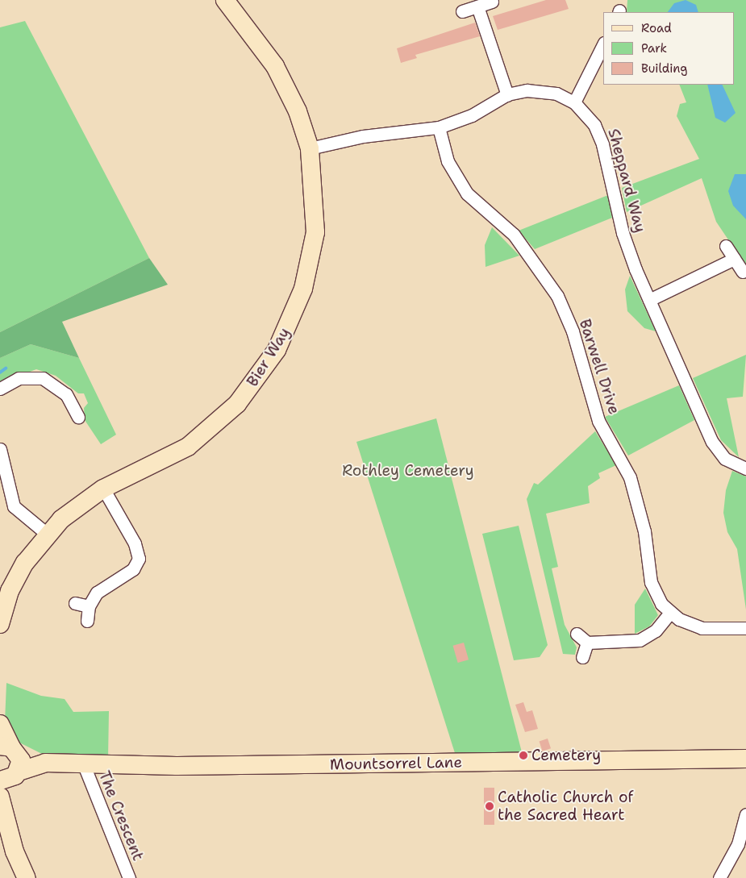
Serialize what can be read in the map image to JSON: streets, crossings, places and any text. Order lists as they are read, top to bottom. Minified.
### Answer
{"streets":{"street":["Sheppard Way","Bier Way","Barwell Drive","Mountsorrel Lane","The Crescent"]},"crossings":[["Sheppard Way","Bier Way"],["Sheppard Way","Barwell Drive"],["Mountsorrel Lane","The Crescent"]],"parks":["Rothley Cemetery"],"places":["Cemetery","Catholic Church of the Sacred Heart"],"legend":["Road","Park","Building"]}
